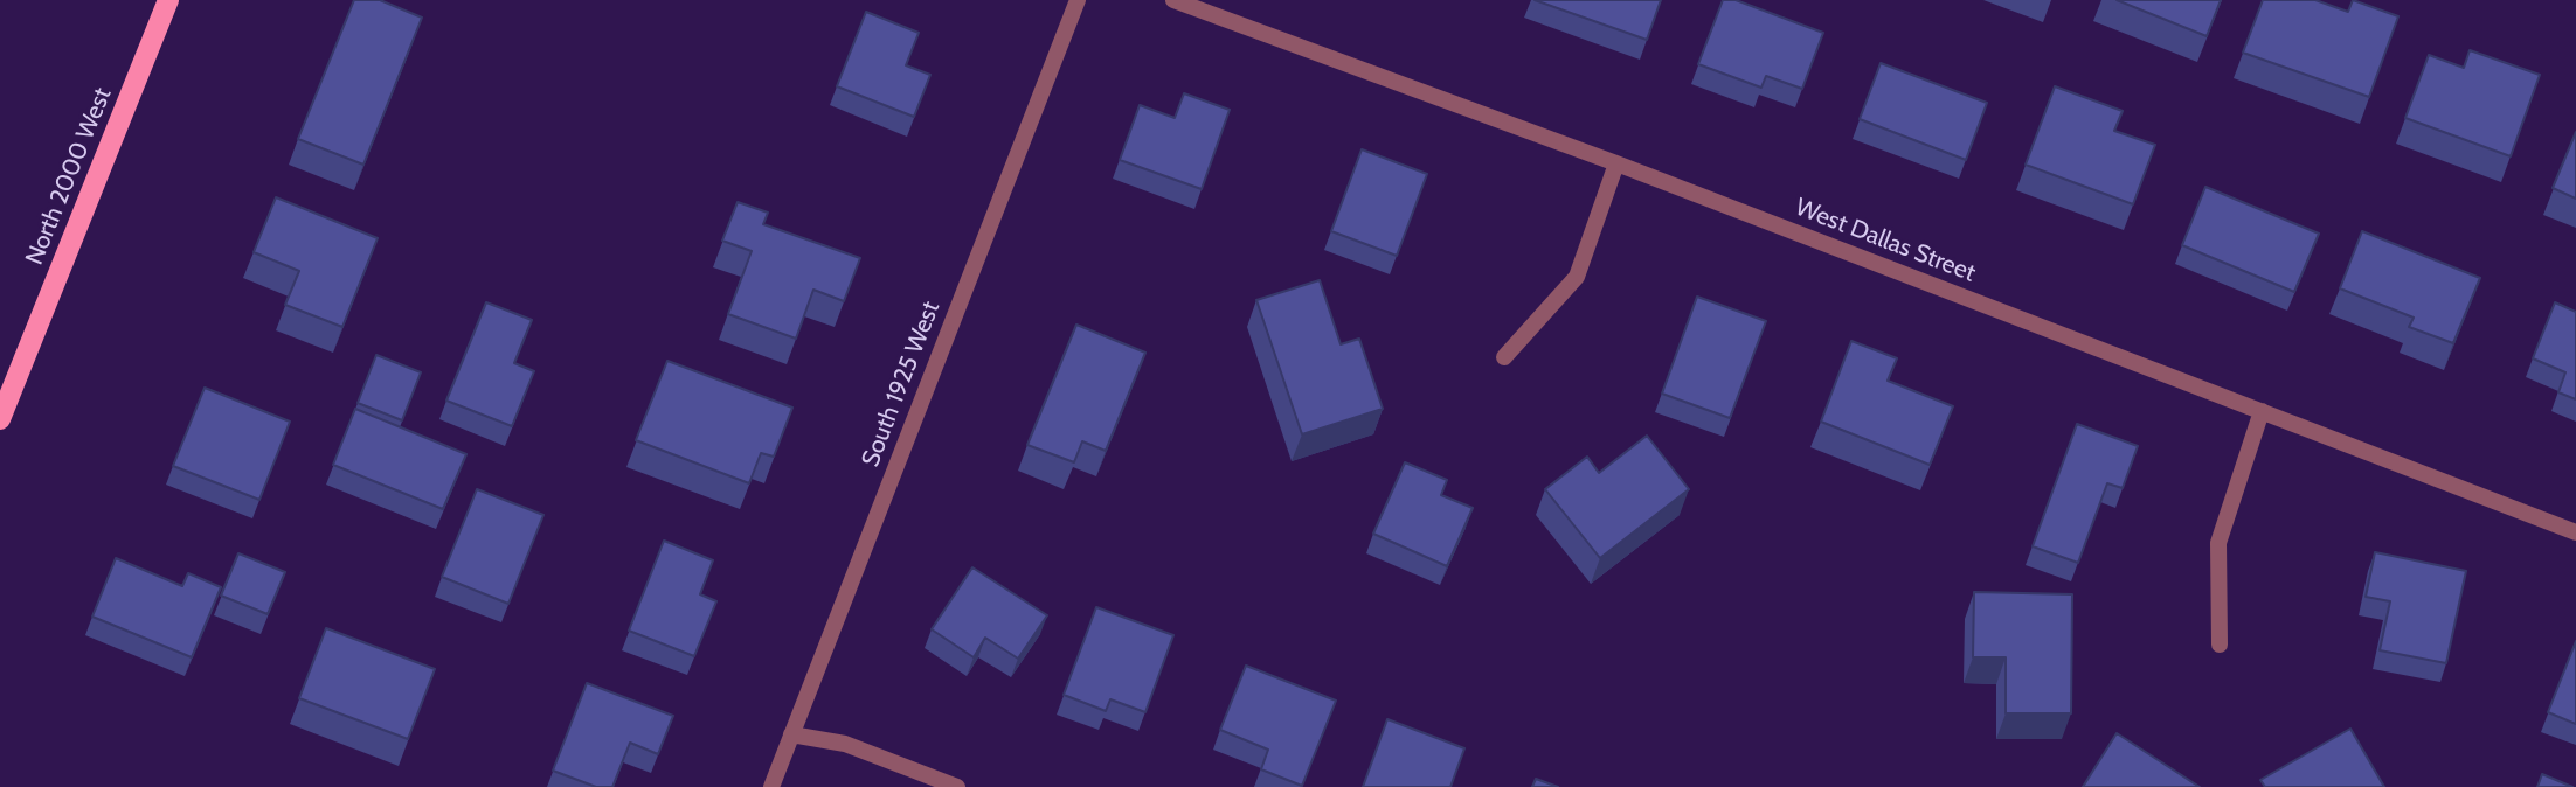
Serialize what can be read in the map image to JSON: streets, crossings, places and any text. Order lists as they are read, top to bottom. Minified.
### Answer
{"streets":{"main road":["North 2000 West"],"street":["West Dallas Street","South 1925 West"]}}
